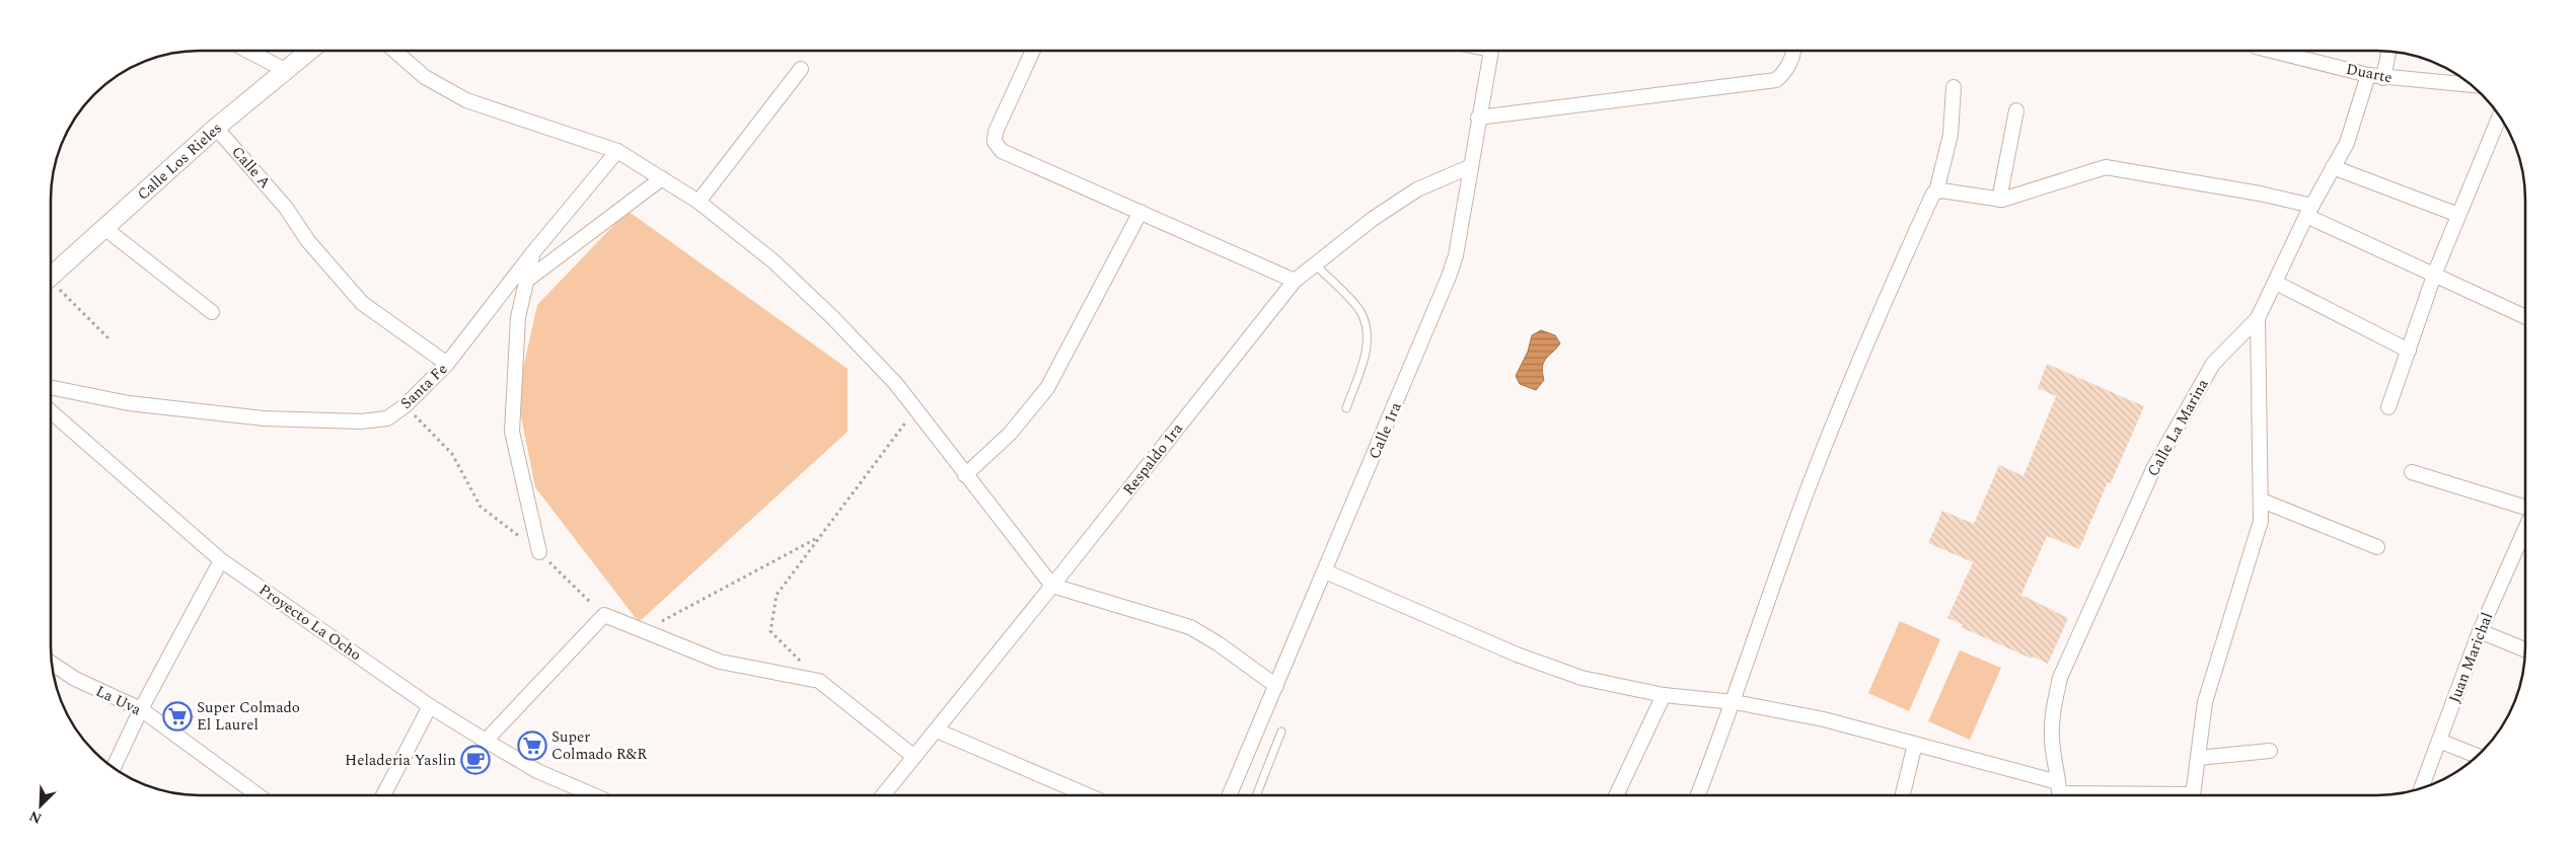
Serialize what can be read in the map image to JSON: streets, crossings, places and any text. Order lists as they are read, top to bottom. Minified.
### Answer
{"streets":{"street":["Duarte","Calle Los Rieles","Calle A","Santa Fe","Calle La Marina","Calle 1ra","Respaldo 1ra","Proyecto La Ocho","Juan Marichal","La Uva"]},"crossings":[["Duarte","Calle La Marina"],["Calle Los Rieles","Calle A"],["Calle A","Santa Fe"],["Calle 1ra","Respaldo 1ra"]],"places":{"supermarket":["Super Colmado El Laurel","Super Colmado R&R"],"cafe":["Heladeria Yaslin"]},"north":"bottom left"}
